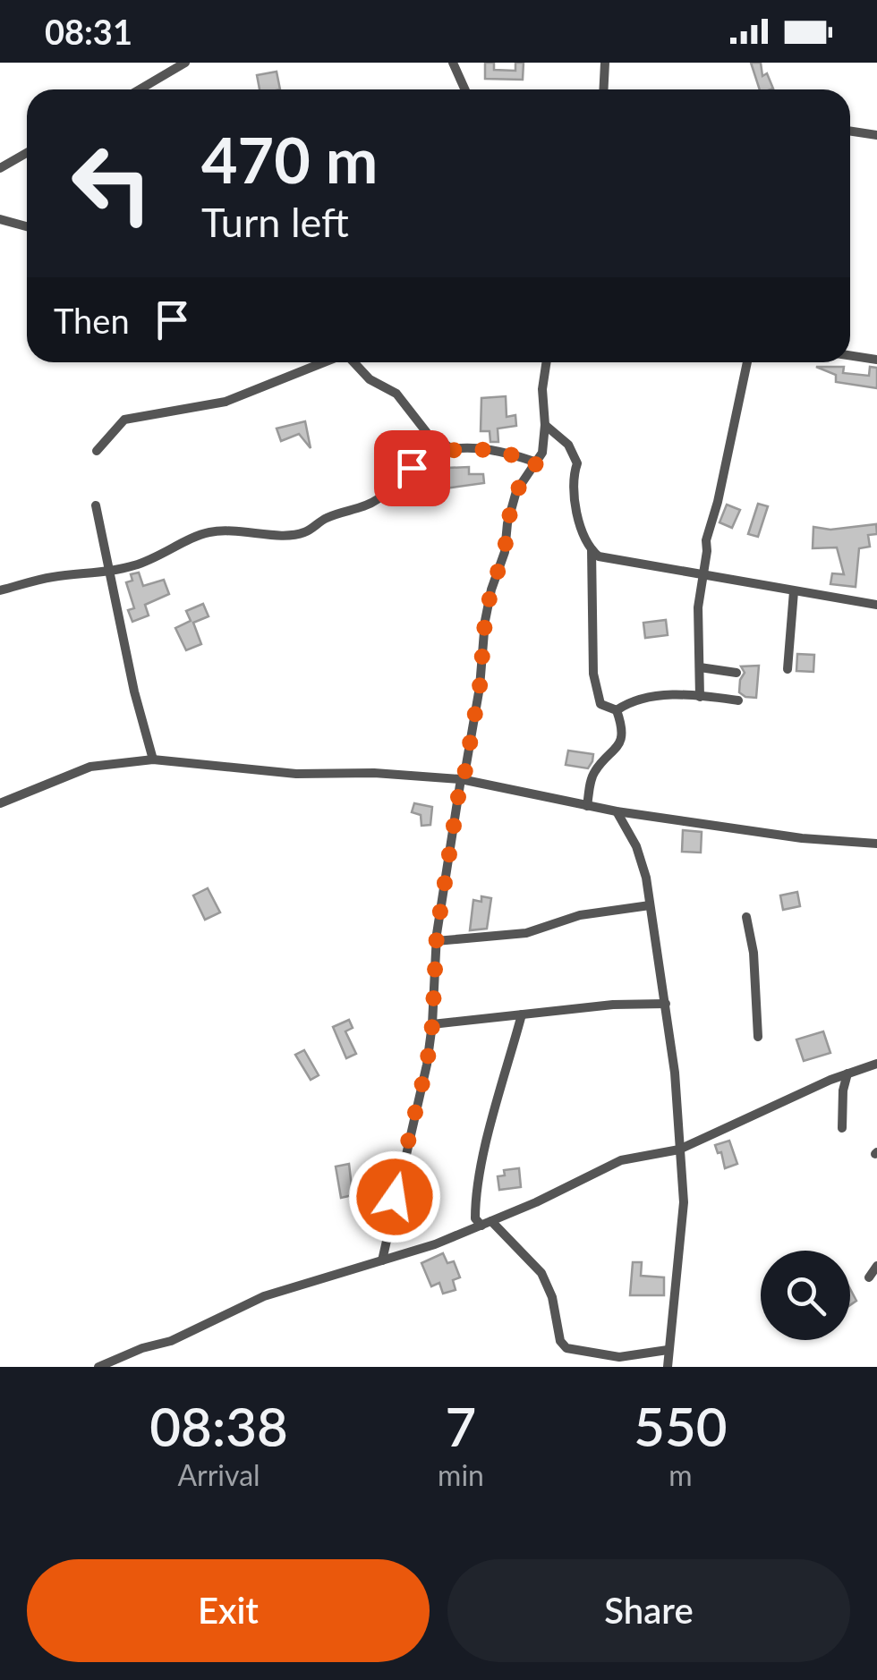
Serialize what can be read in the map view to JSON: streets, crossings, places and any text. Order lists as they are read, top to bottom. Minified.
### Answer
{"page":{"status":"08:31","turn":["470 m","Turn left"],"then":"Then","eta":["08:38","Arrival","7","min","550","m"],"buttons":["Exit","Share"]}}
